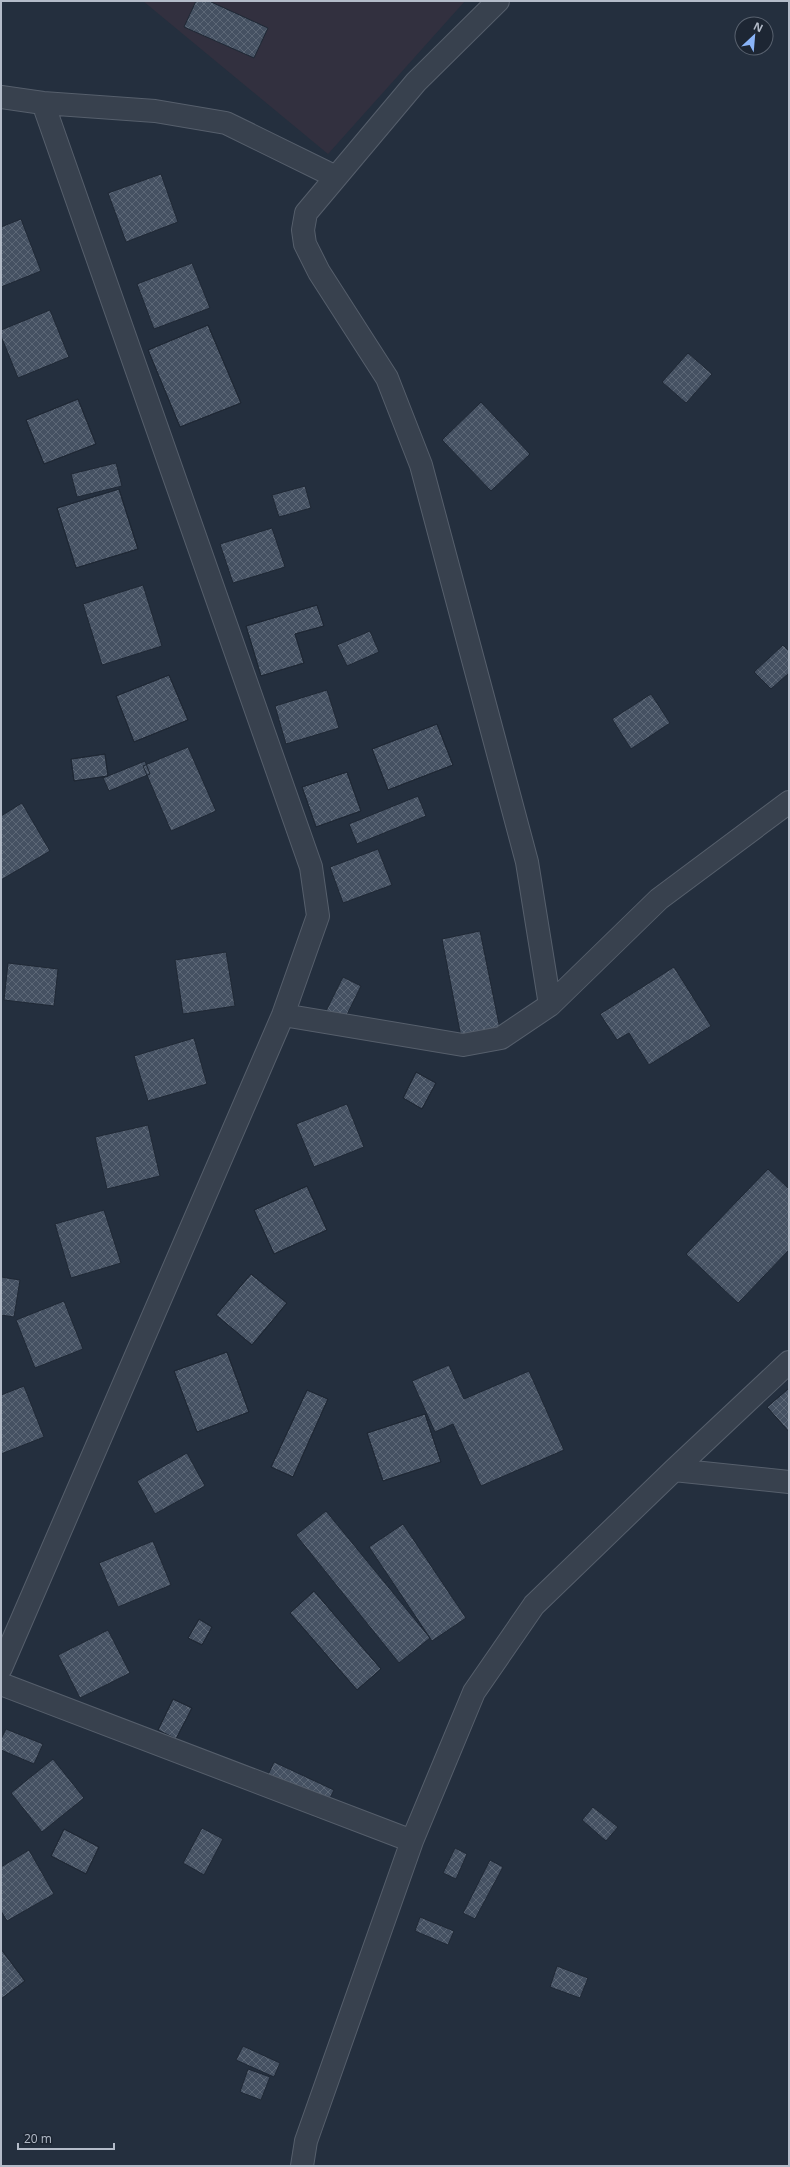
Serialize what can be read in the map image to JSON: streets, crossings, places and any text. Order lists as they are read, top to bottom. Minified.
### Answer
{"scale_bar":"20 m","north":"top right"}
